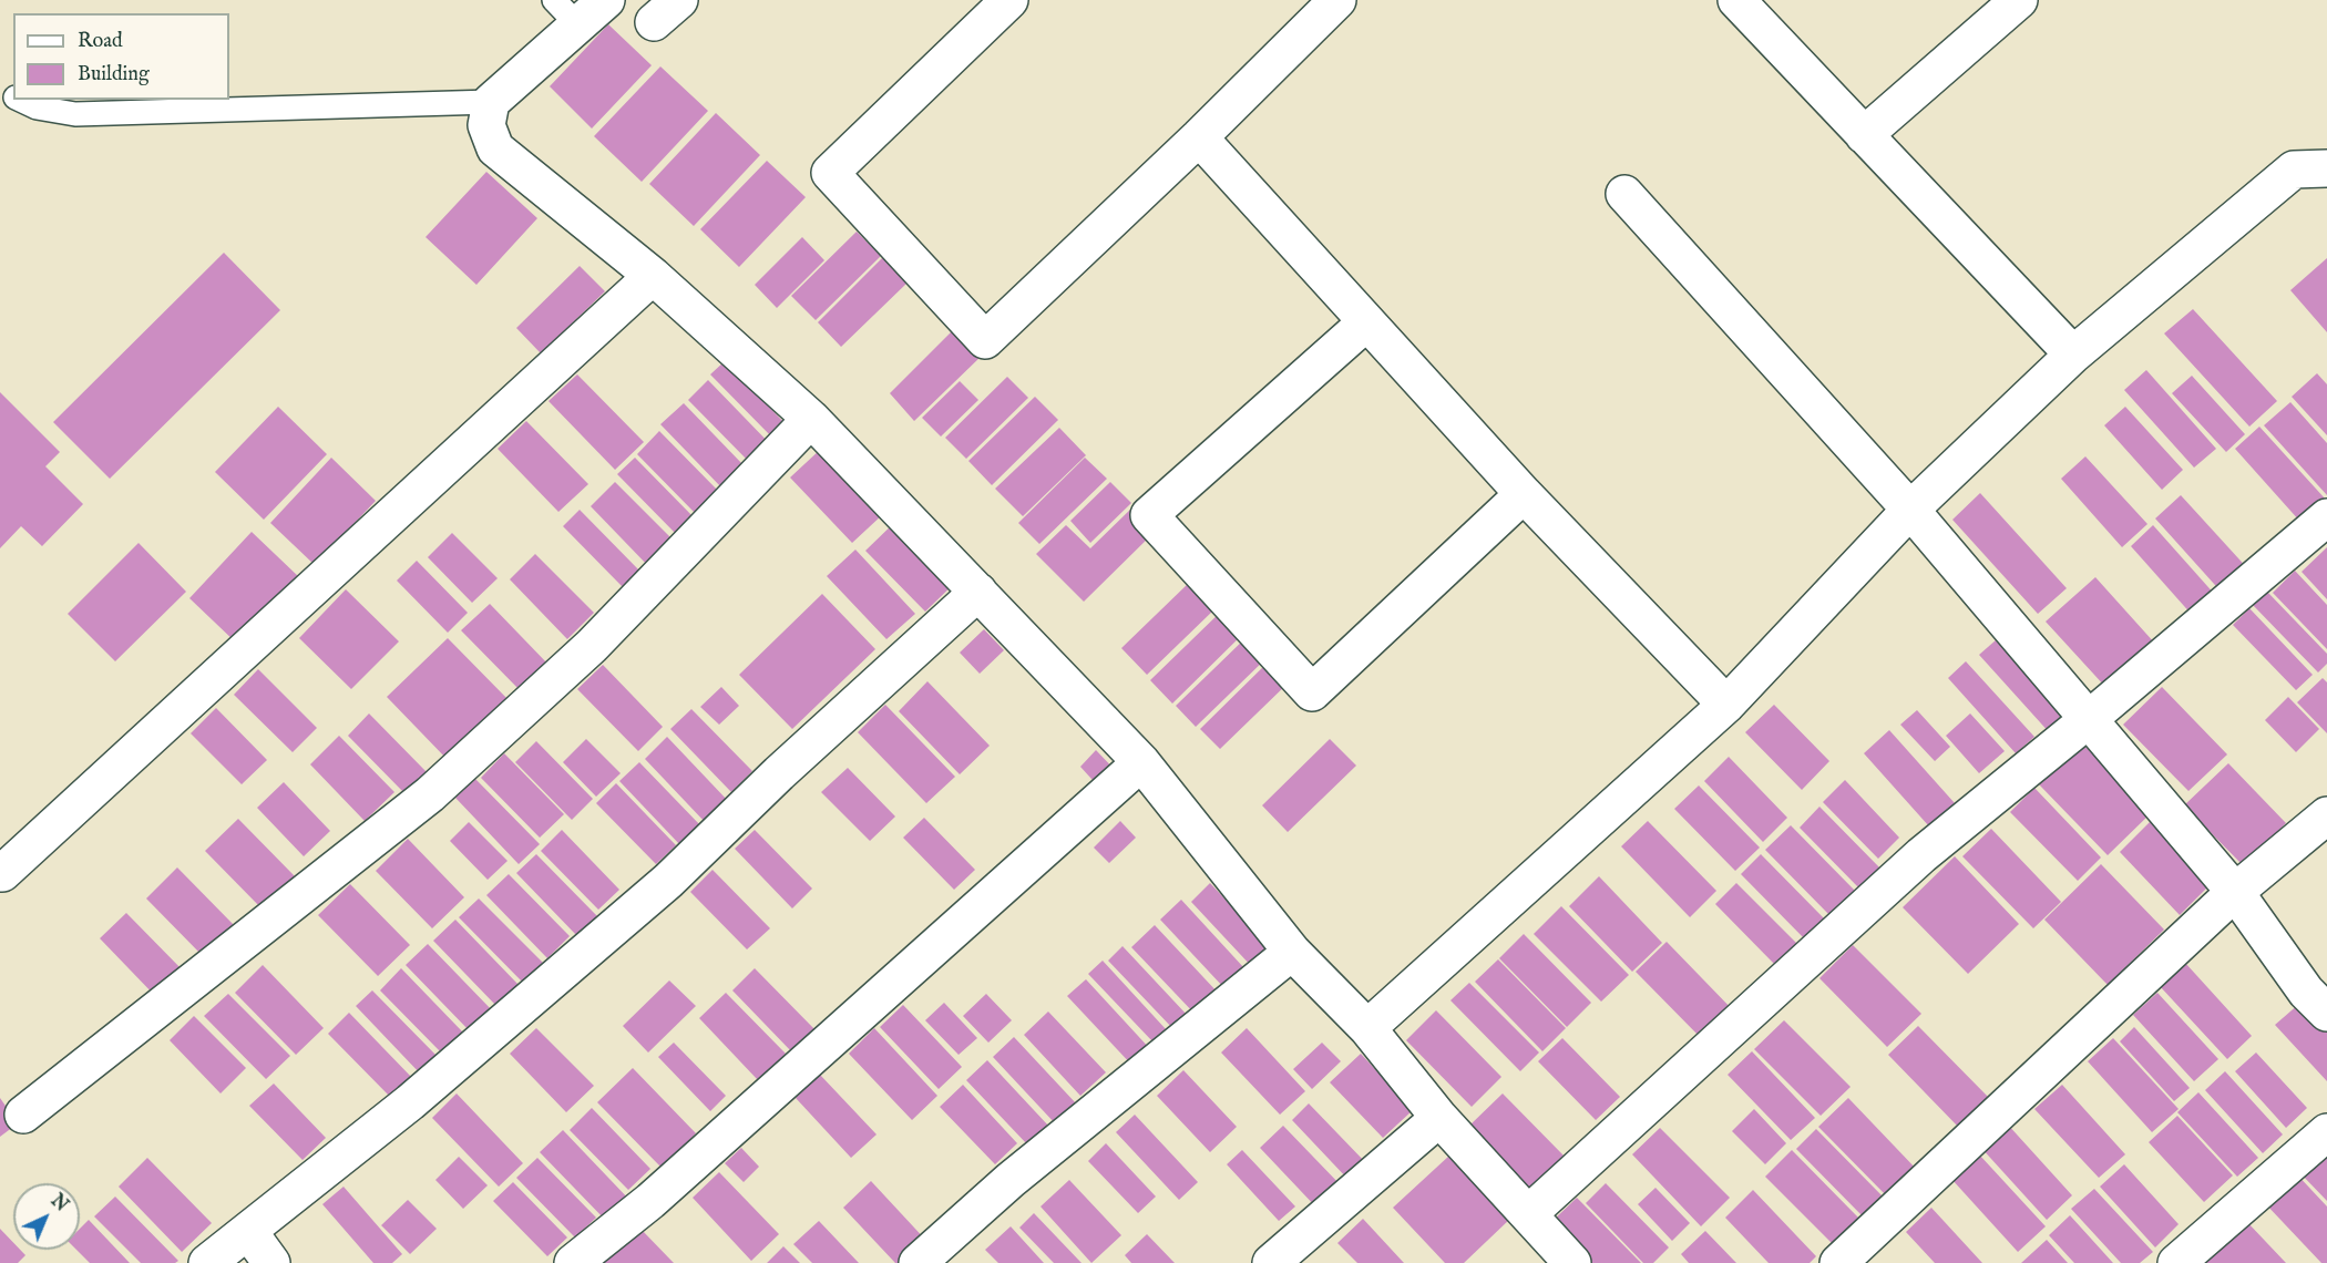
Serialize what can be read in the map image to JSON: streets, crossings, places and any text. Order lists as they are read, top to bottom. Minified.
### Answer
{"legend":["Road","Building"],"north":"top right"}
